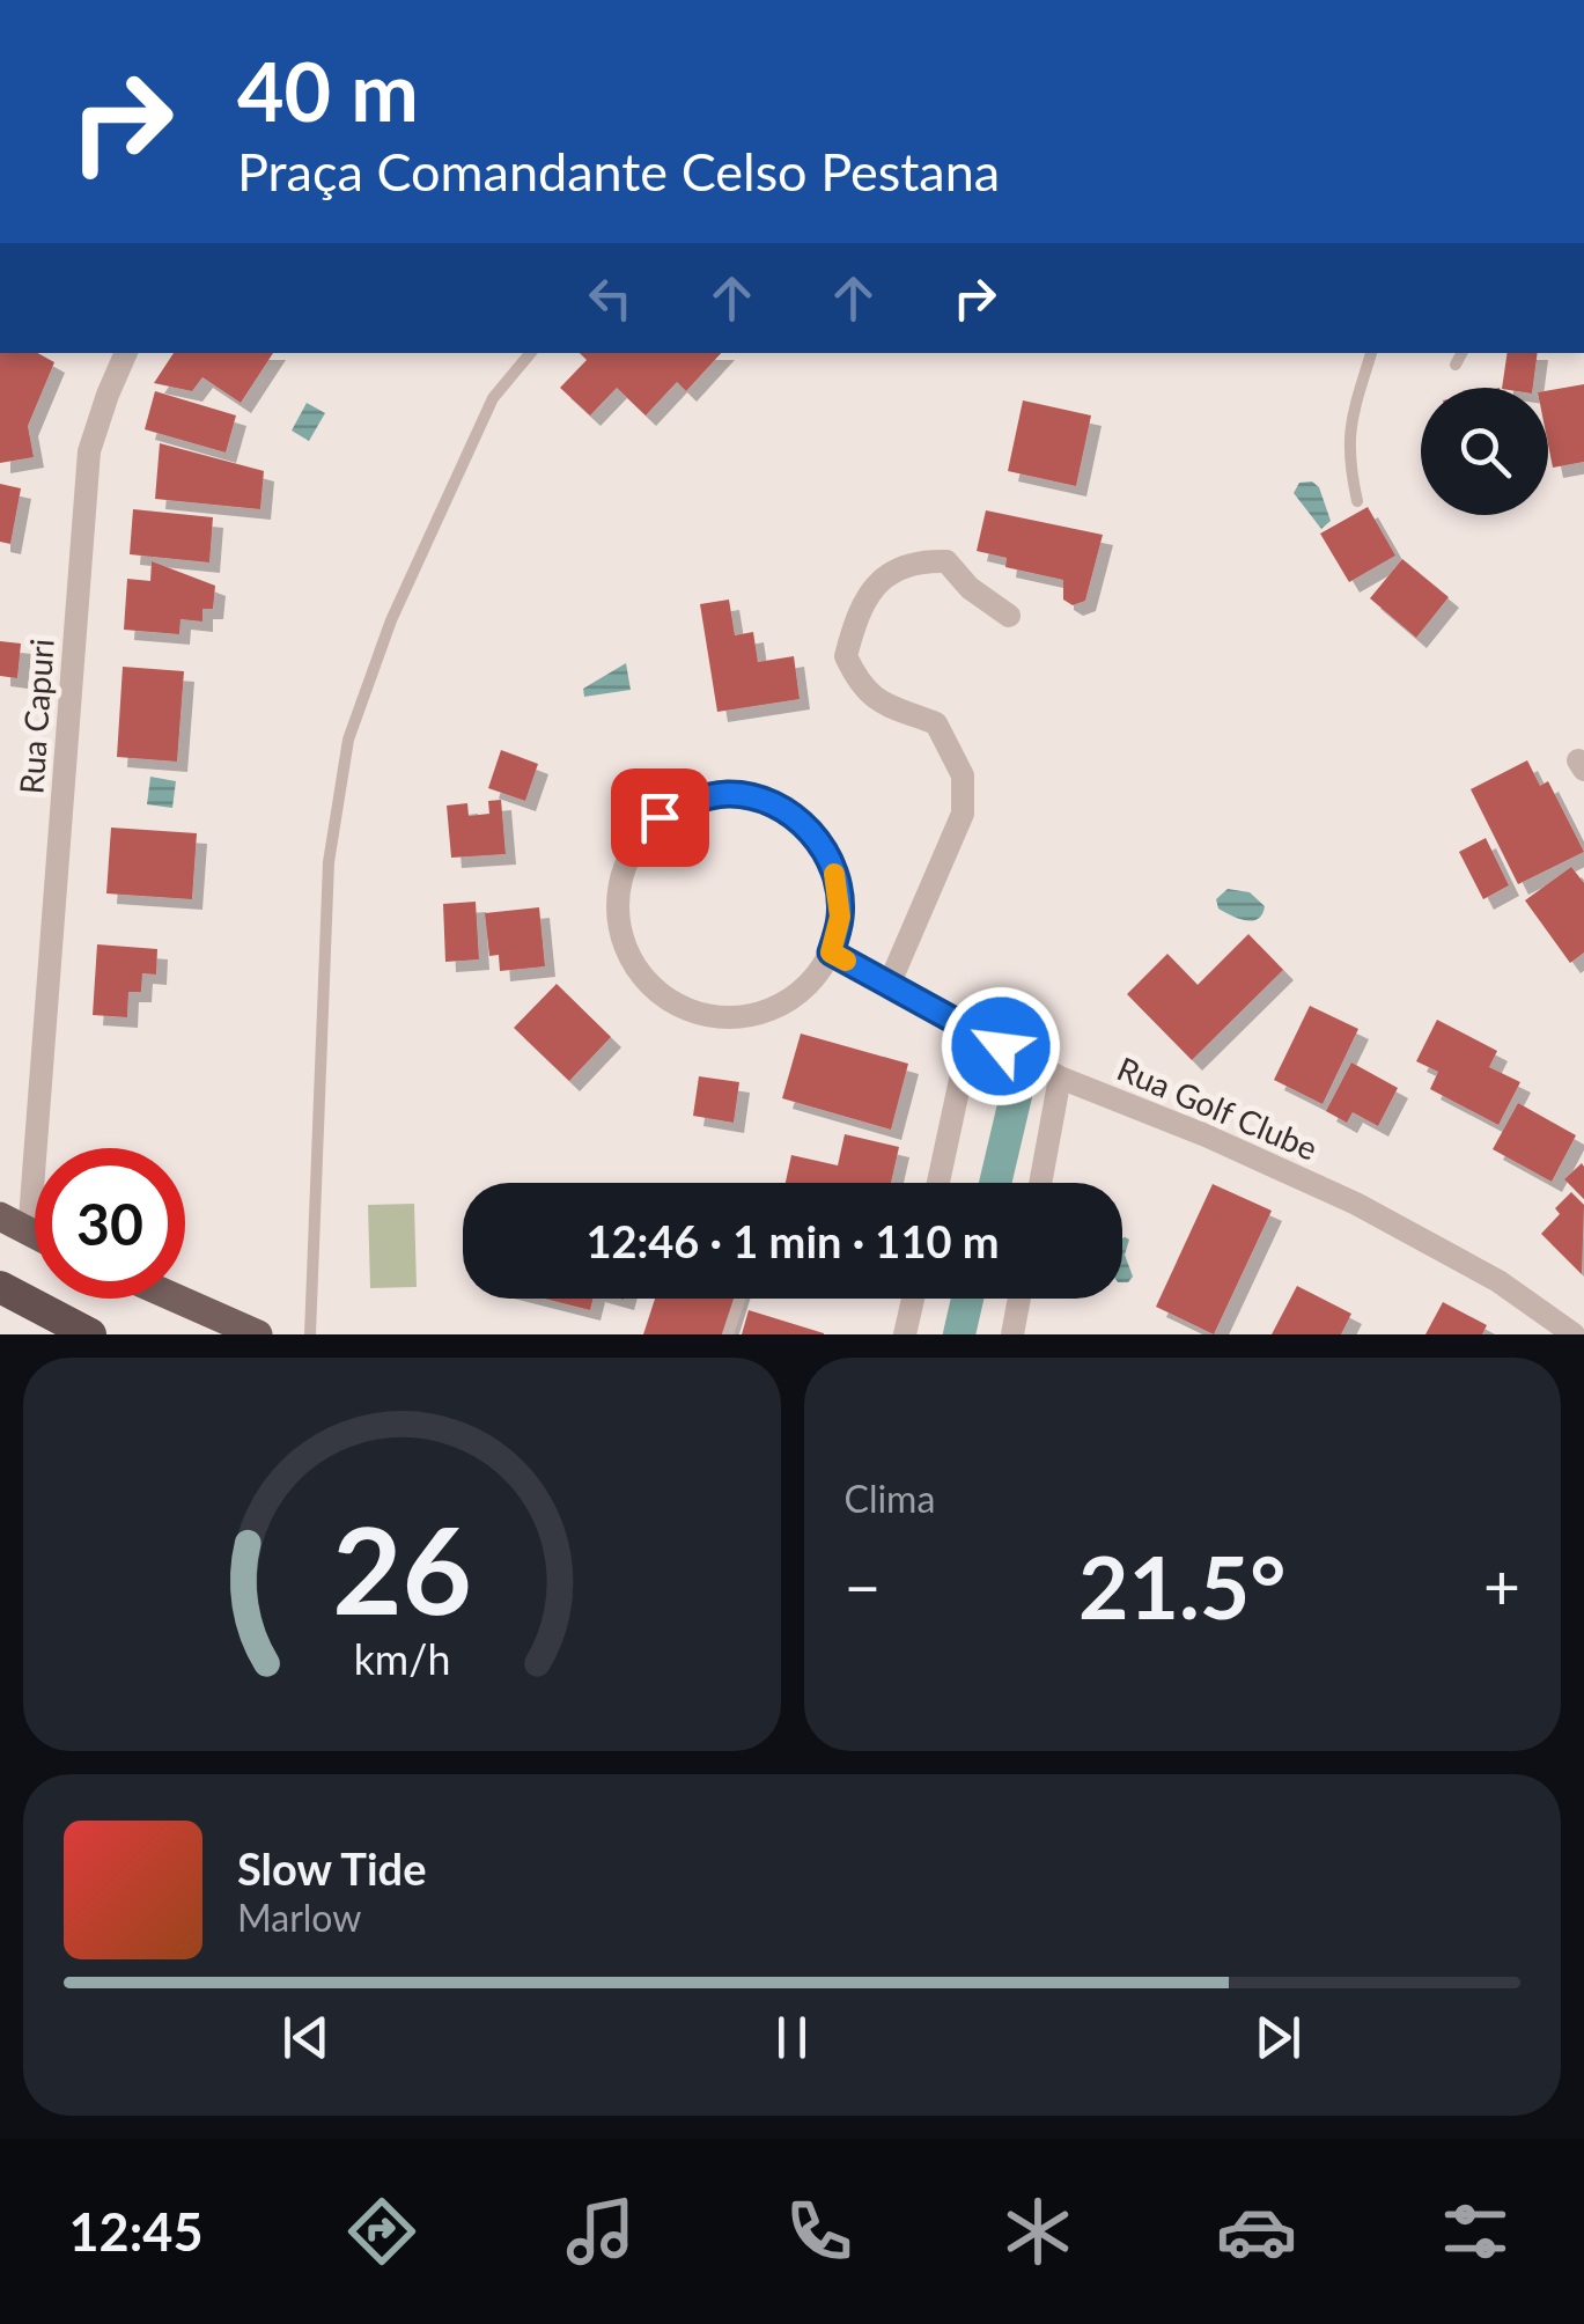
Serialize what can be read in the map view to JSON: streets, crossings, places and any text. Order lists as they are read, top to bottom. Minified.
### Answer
{"streets":{"street":["Rua Capuri","Rua Golf Clube"]},"page":{"turn":["40 m","Praça Comandante Celso Pestana"],"limit":"30","trip":"12:46 · 1 min · 110 m","tile":"Clima","heat":["−","21.5°","+"],"song":["Slow Tide","Marlow"],"tabs":"12:45","gauge":["26","km/h"]}}
